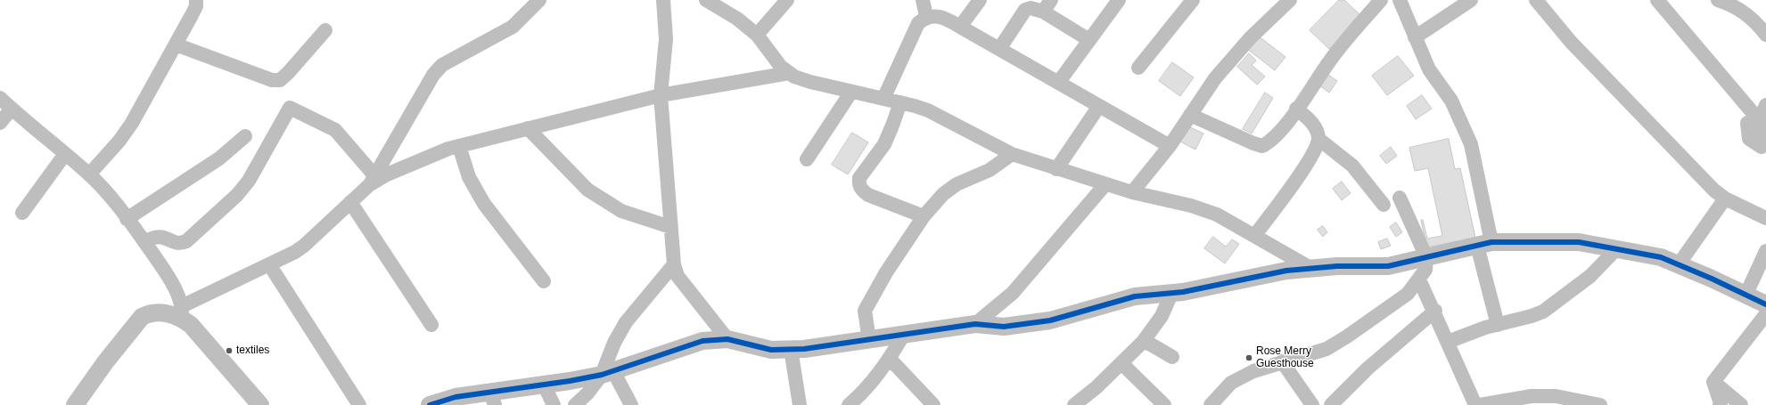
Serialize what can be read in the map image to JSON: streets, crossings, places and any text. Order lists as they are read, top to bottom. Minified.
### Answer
{"places":["textiles","Rose Merry Guesthouse"]}
